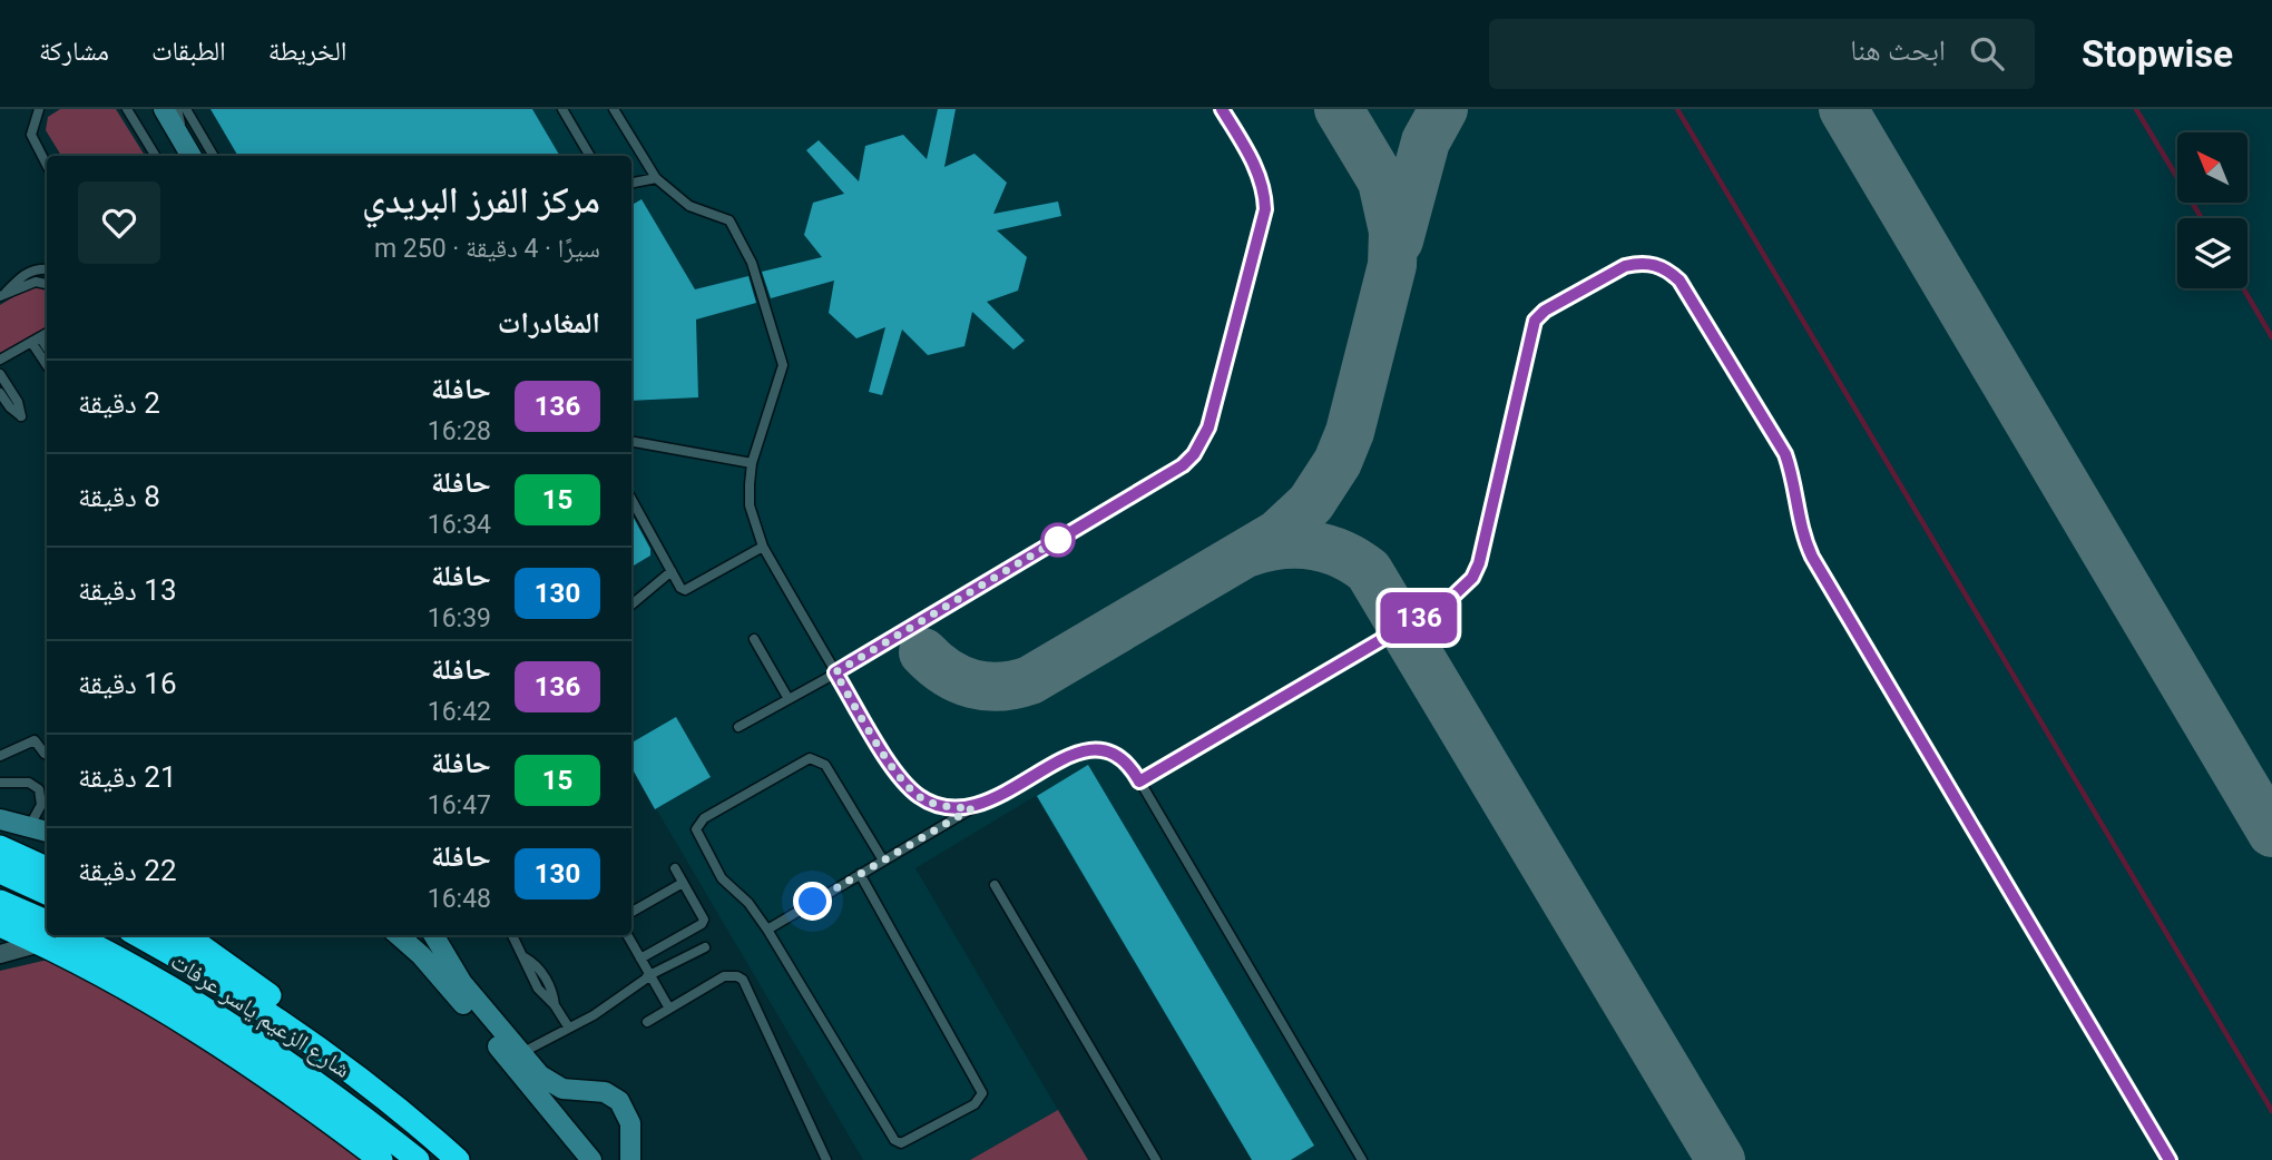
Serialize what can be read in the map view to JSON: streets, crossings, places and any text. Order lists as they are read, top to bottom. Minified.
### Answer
{"streets":{"highway":["شارع الزعيم ياسر عرفات"]},"lines":["bus line 136"],"north":"top left","page":{"header":"Stopwise","search":"ابحث هنا","nav":["الخريطة","الطبقات","مشاركة"],"on_map":"136","heading":[["مركز الفرز البريدي","سيرًا · 4 دقيقة · 250 m"],"المغادرات"],"list":[{"mark":"136","name":"حافلة","note":"16:28","value":"2 دقيقة"},{"mark":"15","name":"حافلة","note":"16:34","value":"8 دقيقة"},{"mark":"130","name":"حافلة","note":"16:39","value":"13 دقيقة"},{"mark":"136","name":"حافلة","note":"16:42","value":"16 دقيقة"},{"mark":"15","name":"حافلة","note":"16:47","value":"21 دقيقة"},{"mark":"130","name":"حافلة","note":"16:48","value":"22 دقيقة"}]}}
